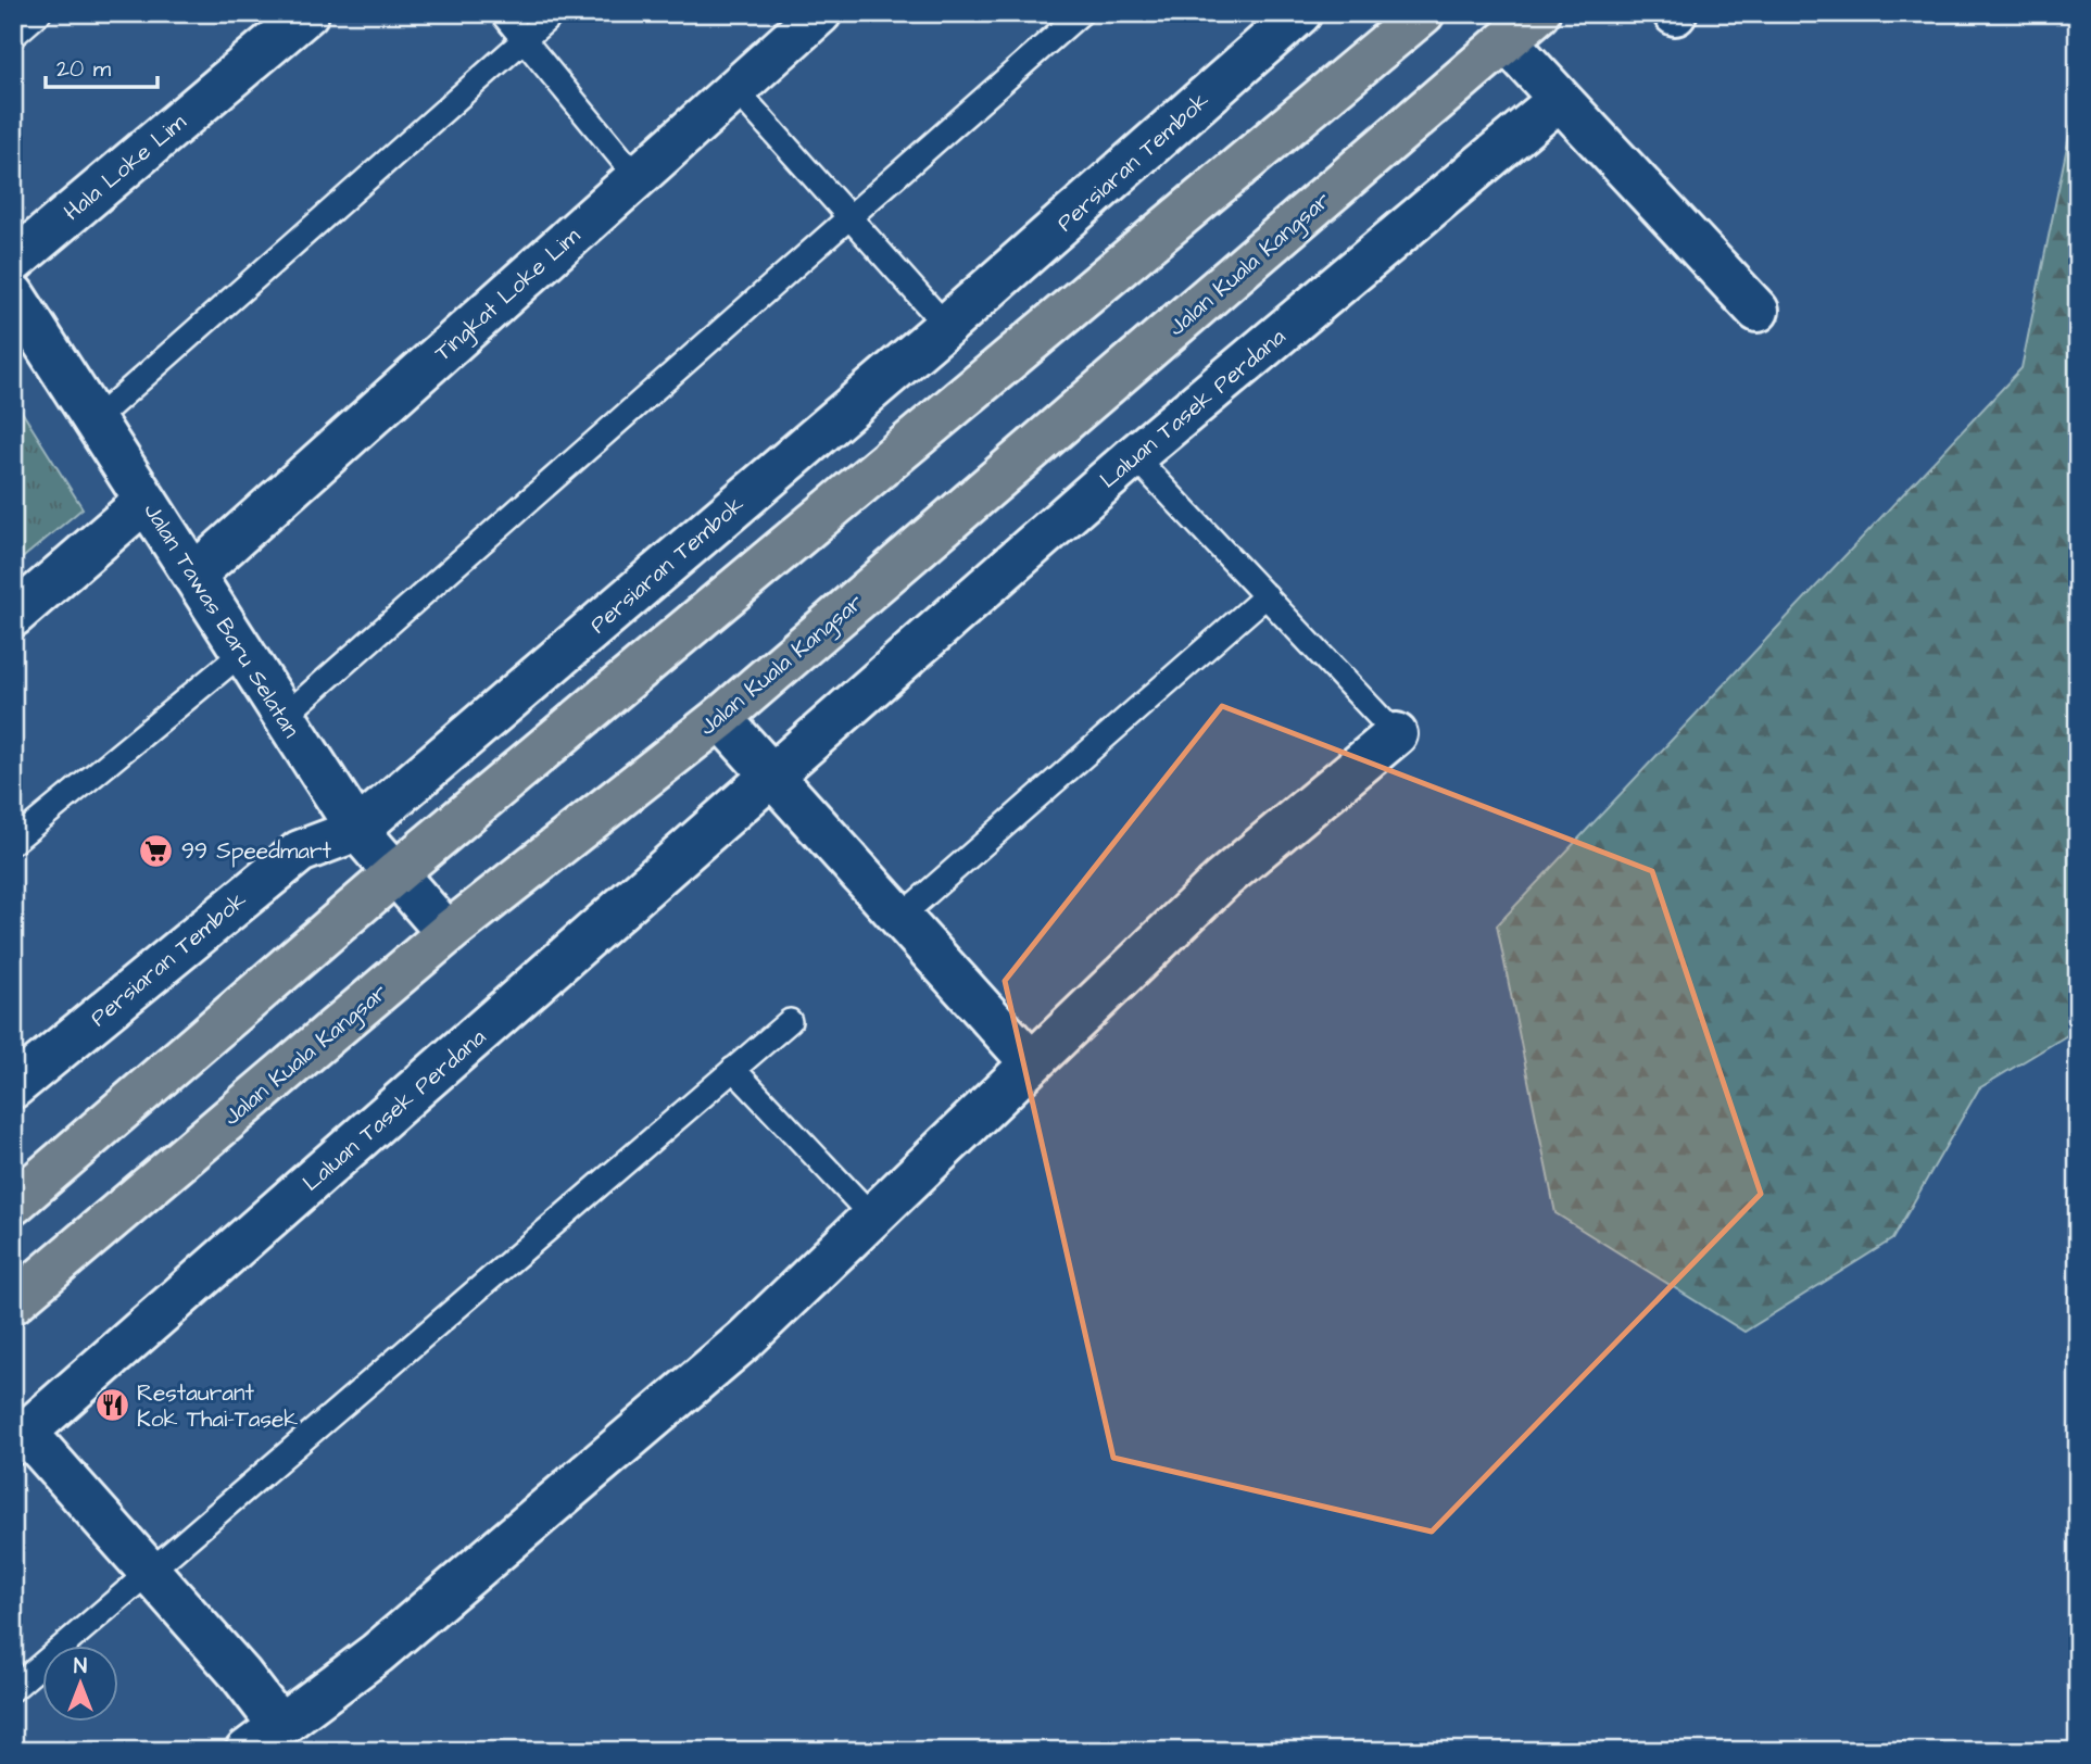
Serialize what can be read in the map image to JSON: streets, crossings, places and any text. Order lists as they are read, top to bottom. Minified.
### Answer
{"streets":{"highway":["Jalan Kuala Kangsar"],"street":["Persiaran Tembok","Hala Loke Lim","Tingkat Loke Lim","Laluan Tasek Perdana","Jalan Tawas Baru Selatan"]},"crossings":[["Persiaran Tembok","Jalan Tawas Baru Selatan"],["Jalan Kuala Kangsar","Jalan Tawas Baru Selatan"],["Tingkat Loke Lim","Jalan Tawas Baru Selatan"]],"places":{"supermarket":["99 Speedmart"],"restaurant":["Restaurant Kok Thai-Tasek"]},"scale_bar":"20 m","north":"top"}
